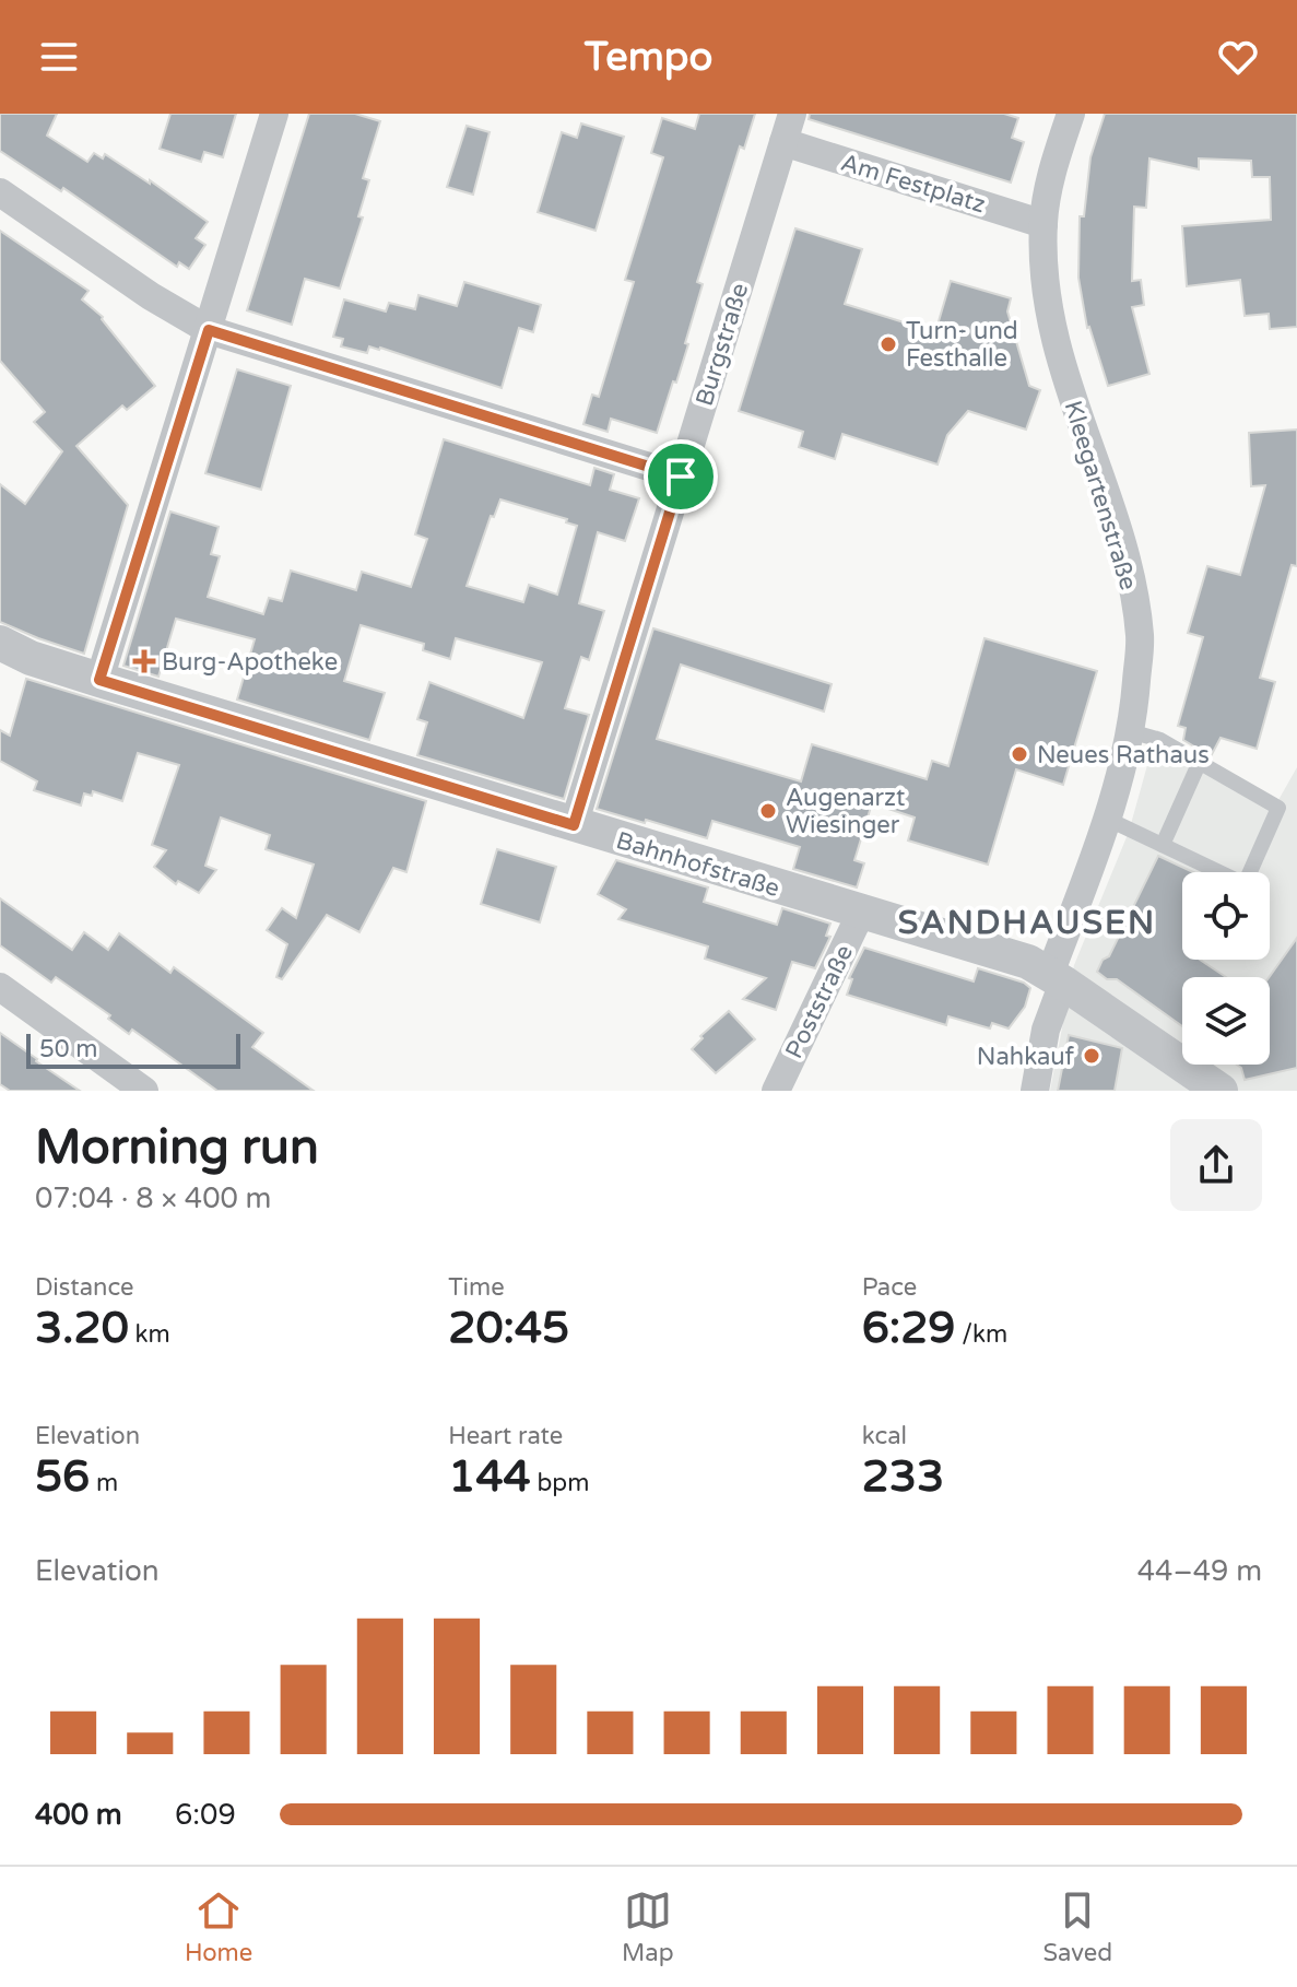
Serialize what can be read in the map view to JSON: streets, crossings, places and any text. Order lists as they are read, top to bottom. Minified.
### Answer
{"streets":{"street":["Am Festplatz","Burgstraße","Kleegartenstraße","Bahnhofstraße","Poststraße"]},"crossings":[["Am Festplatz","Burgstraße"],["Am Festplatz","Kleegartenstraße"],["Burgstraße","Bahnhofstraße"],["Kleegartenstraße","Bahnhofstraße"],["Bahnhofstraße","Poststraße"]],"districts":["SANDHAUSEN"],"places":{"other":["Turn- und Festhalle","Neues Rathaus","Augenarzt Wiesinger","Nahkauf"],"health":["Burg-Apotheke"]},"scale_bar":"50 m","page":{"header":"Tempo","scale":"50 m","heading":["Morning run","07:04 · 8 × 400 m"],"stats":[["Distance","3.20 km"],["Time","20:45"],["Pace","6:29 /km"],["Elevation","56 m"],["Heart rate","144 bpm"],["kcal","233"]],"chart":["Elevation","44–49 m"],"list":[{"name":"400 m","note":"6:09"}],"tabs":["Home","Map","Saved"]}}
